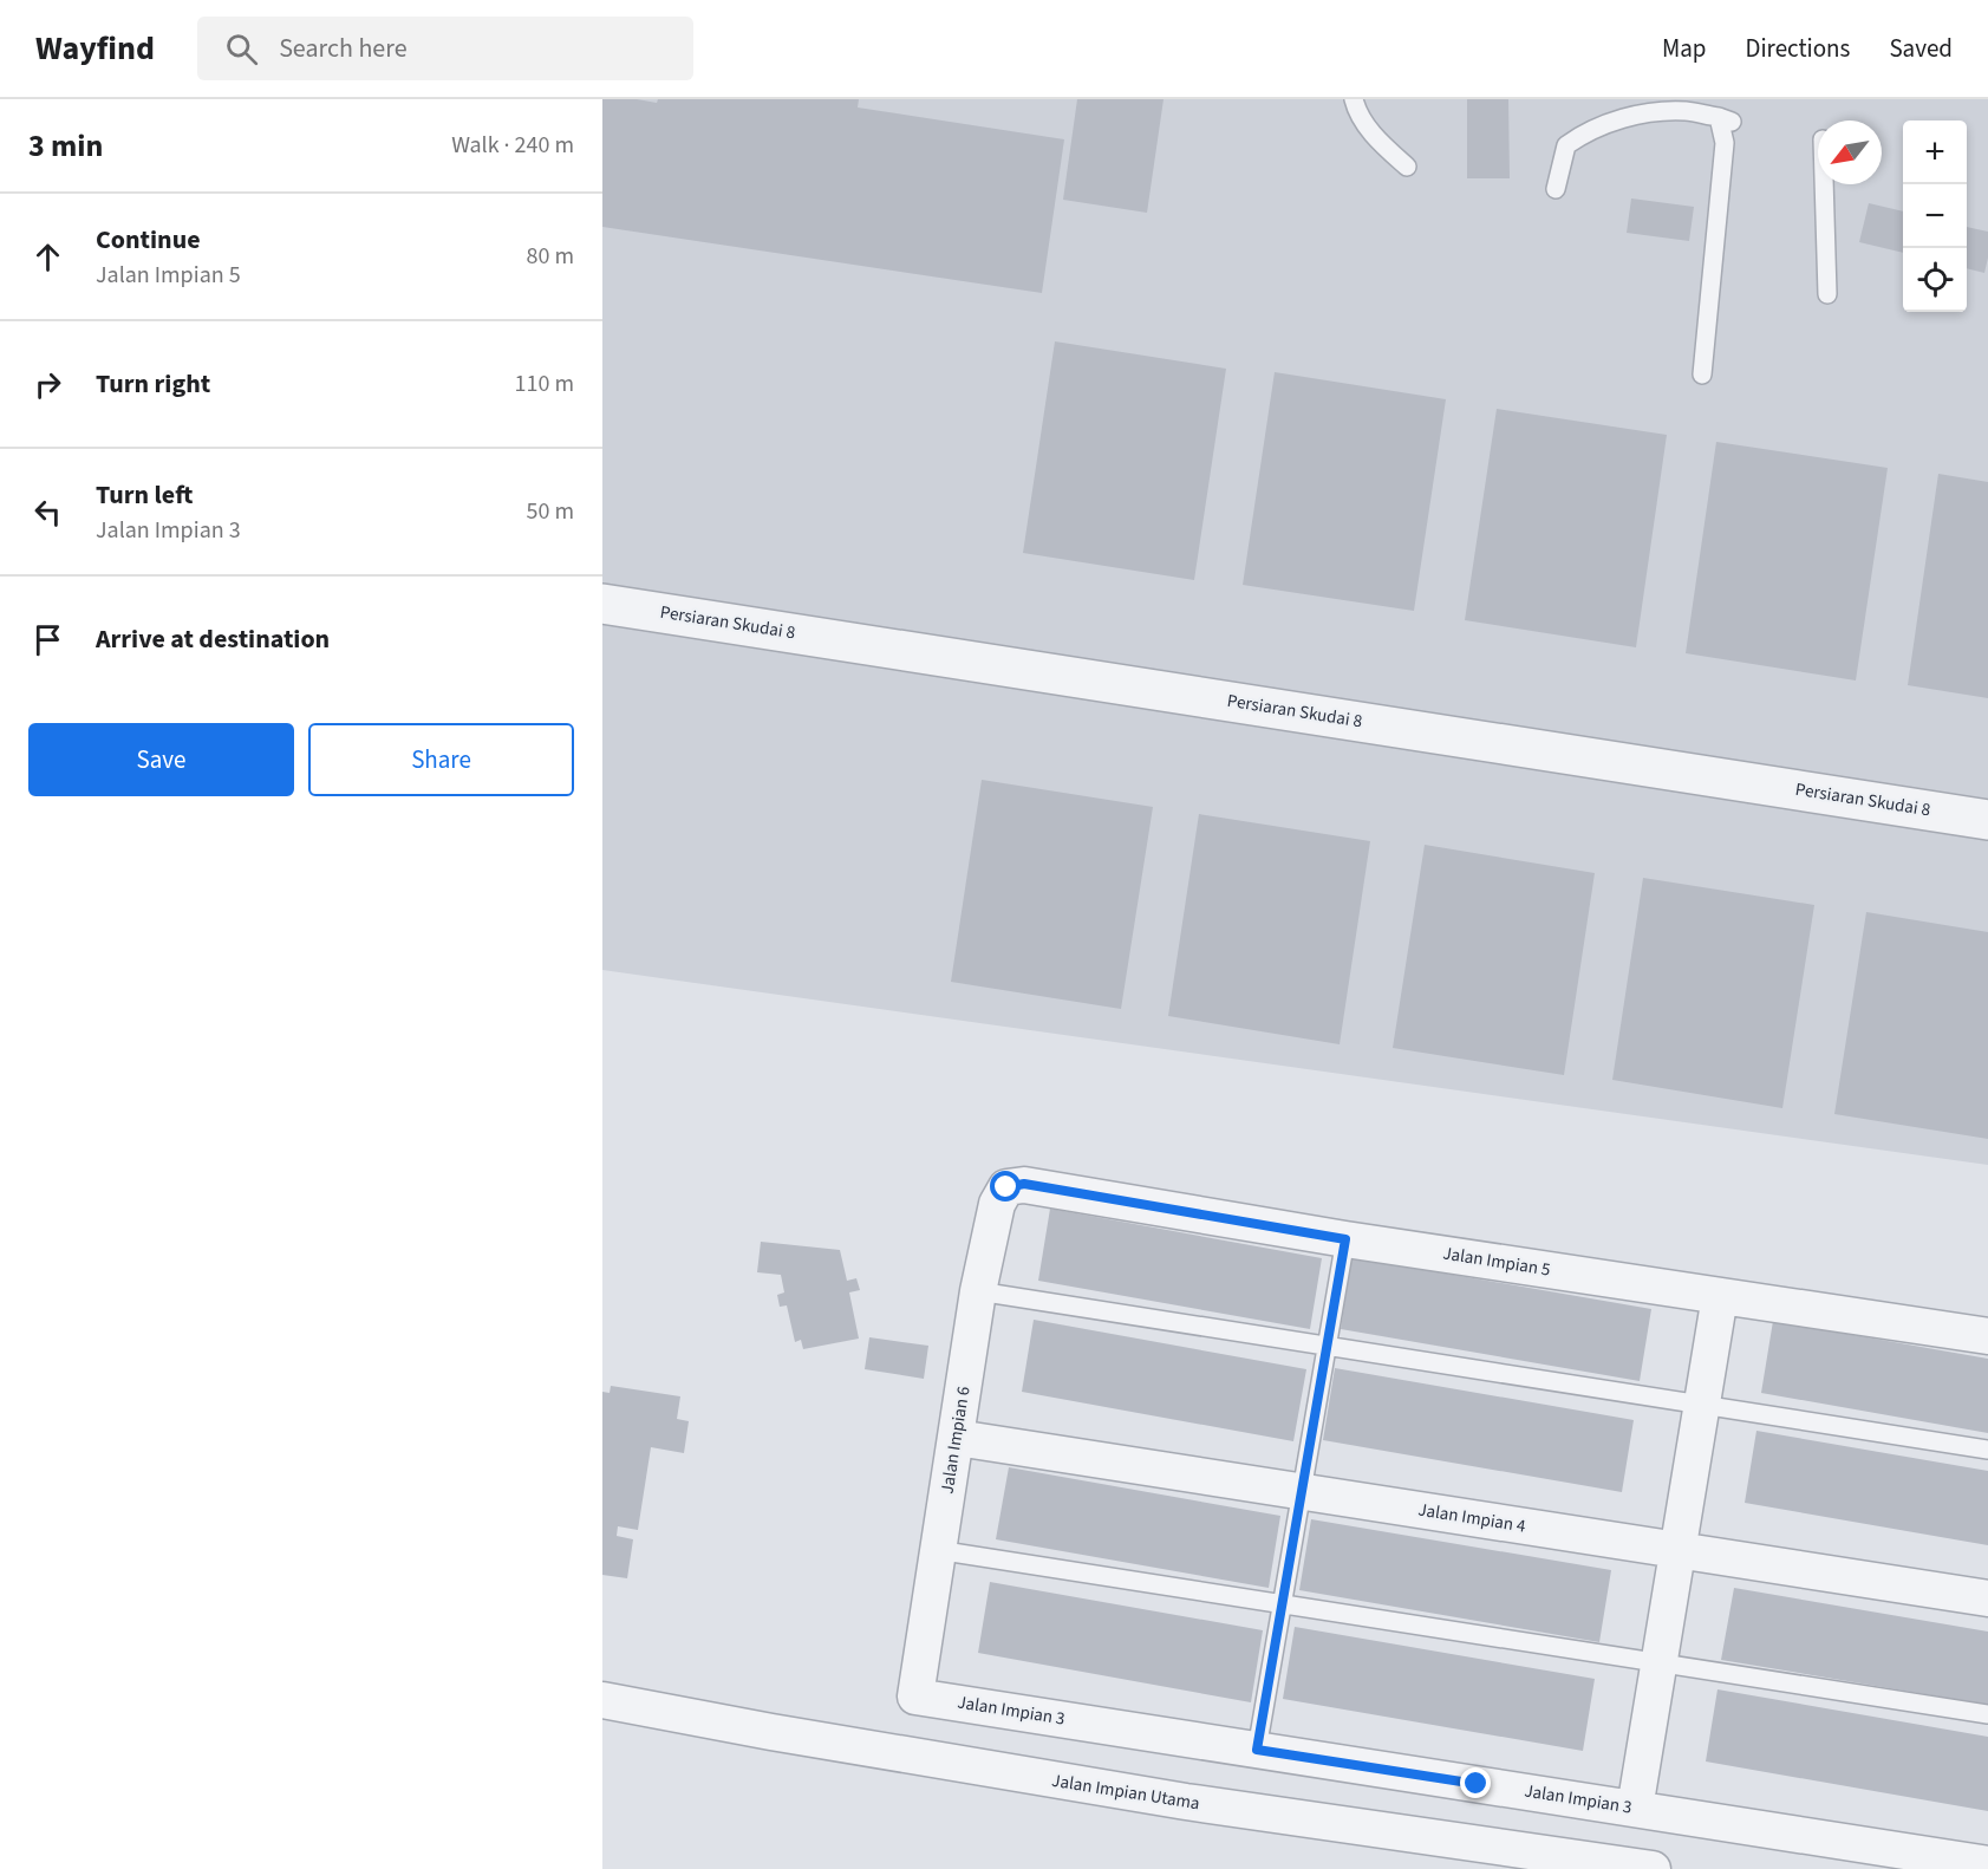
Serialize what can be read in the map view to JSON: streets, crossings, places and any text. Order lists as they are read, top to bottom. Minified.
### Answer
{"streets":{"street":["Persiaran Skudai 8","Jalan Impian 5","Jalan Impian 6","Jalan Impian 4","Jalan Impian 3","Jalan Impian Utama"]},"crossings":[["Jalan Impian 5","Jalan Impian 6"],["Jalan Impian 6","Jalan Impian 4"],["Jalan Impian 6","Jalan Impian 3"]],"north":"bottom left","page":{"header":"Wayfind","search":"Search here","nav":["Map","Directions","Saved"],"heading":["3 min","Walk · 240 m"],"map_buttons":["+","−"],"list":[["Continue","Jalan Impian 5","80 m"],["Turn right","110 m"],["Turn left","Jalan Impian 3","50 m"],"Arrive at destination"],"buttons":["Save","Share"]}}
